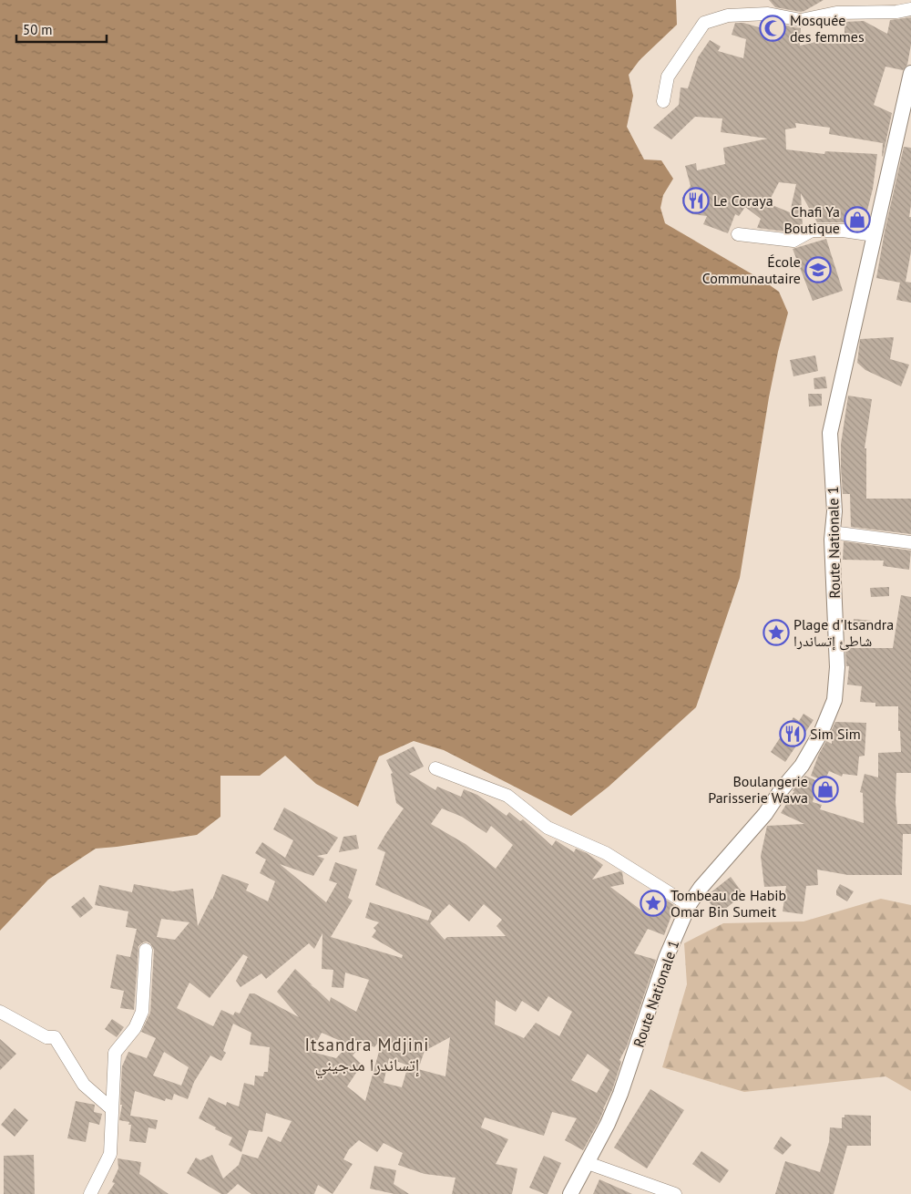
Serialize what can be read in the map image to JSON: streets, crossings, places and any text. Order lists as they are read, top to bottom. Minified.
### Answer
{"streets":{"main road":["Route Nationale 1"]},"districts":["Itsandra Mdjini إتساندرا مدجيني"],"places":{"mosque":["Mosquée des femmes"],"restaurant":["Le Coraya","Sim Sim"],"shop":["Chafi Ya Boutique","Boulangerie Parisserie Wawa"],"school or university":["École Communautaire"],"place":["Plage d'Itsandra شاطئ إتساندرا","Tombeau de Habib Omar Bin Sumeit"]},"scale_bar":"50 m"}
